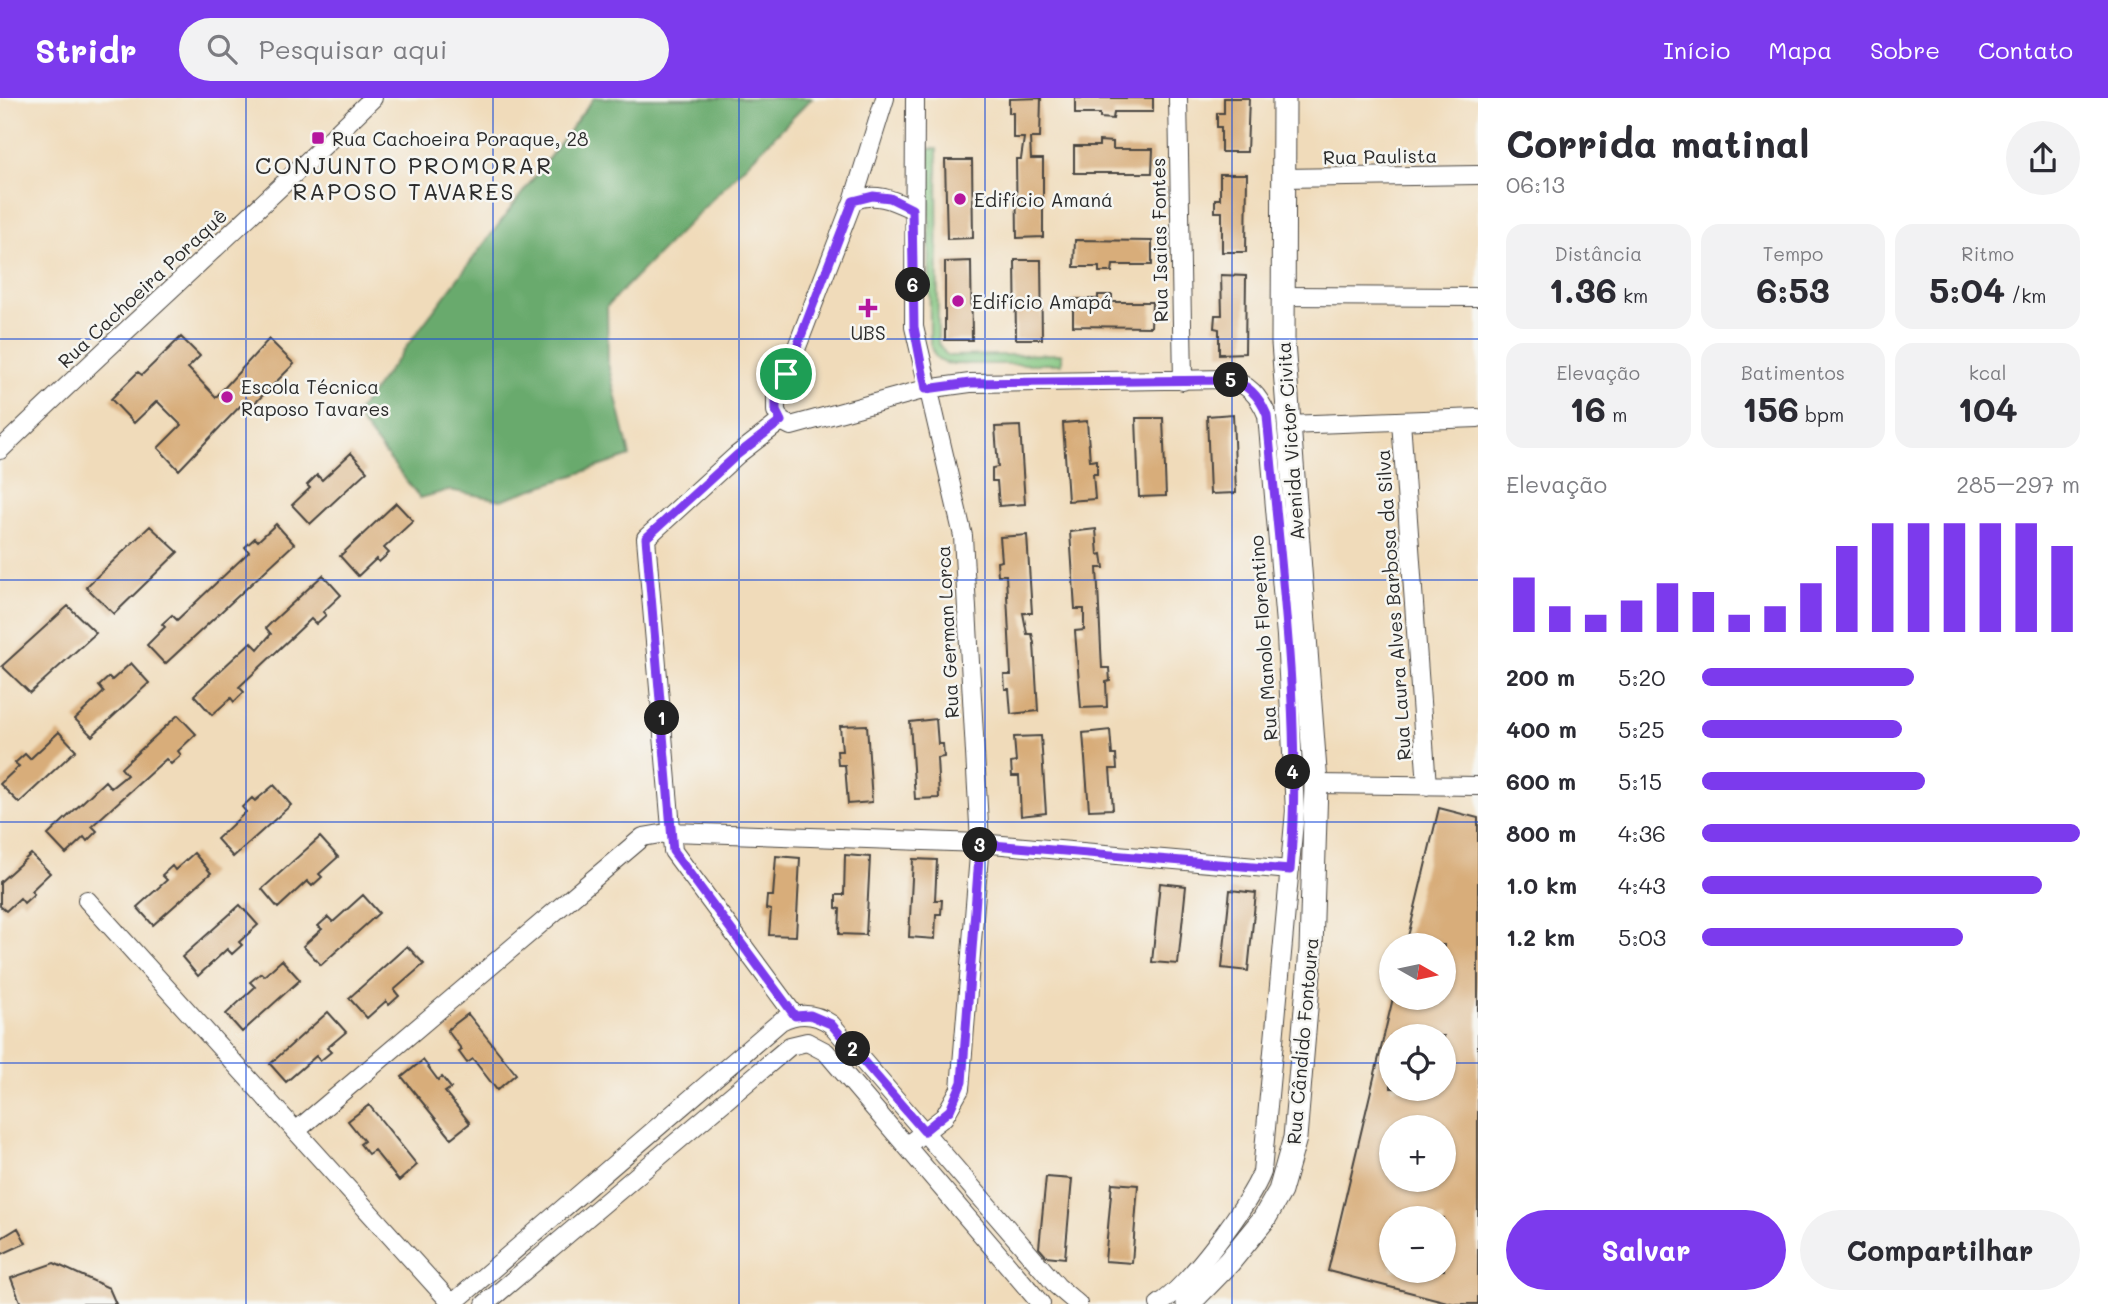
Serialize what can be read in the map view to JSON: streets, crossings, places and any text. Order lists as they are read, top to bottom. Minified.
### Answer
{"streets":{"main road":["Avenida Victor Civita","Rua Cândido Fontoura"],"street":["Rua Paulista","Rua Isaias Fontes","Rua Cachoeira Poraquê","Rua Laura Alves Barbosa da Silva","Rua German Lorca","Rua Manolo Florentino"]},"crossings":[["Rua Paulista","Avenida Victor Civita"],["Rua Isaias Fontes","Rua Manolo Florentino"],["Avenida Victor Civita","Rua Cândido Fontoura"],["Rua German Lorca","Rua Manolo Florentino"]],"districts":["CONJUNTO PROMORAR RAPOSO TAVARES"],"places":{"transit":["Rua Cachoeira Poraque, 28"],"other":["Edifício Amaná","Edifício Amapá","Escola Técnica Raposo Tavares"],"health":["UBS"]},"north":"right","page":{"header":"Stridr","search":"Pesquisar aqui","nav":["Início","Mapa","Sobre","Contato"],"heading":["Corrida matinal","06:13"],"stats":[["Distância","1.36 km"],["Tempo","6:53"],["Ritmo","5:04 /km"],["Elevação","16 m"],["Batimentos","156 bpm"],["kcal","104"]],"pins":["6","5","1","4","3","2"],"chart":["Elevação","285–297 m"],"list":[{"name":"200 m","note":"5:20"},{"name":"400 m","note":"5:25"},{"name":"600 m","note":"5:15"},{"name":"800 m","note":"4:36"},{"name":"1.0 km","note":"4:43"},{"name":"1.2 km","note":"5:03"}],"map_buttons":["+","−"],"buttons":["Salvar","Compartilhar"]}}
